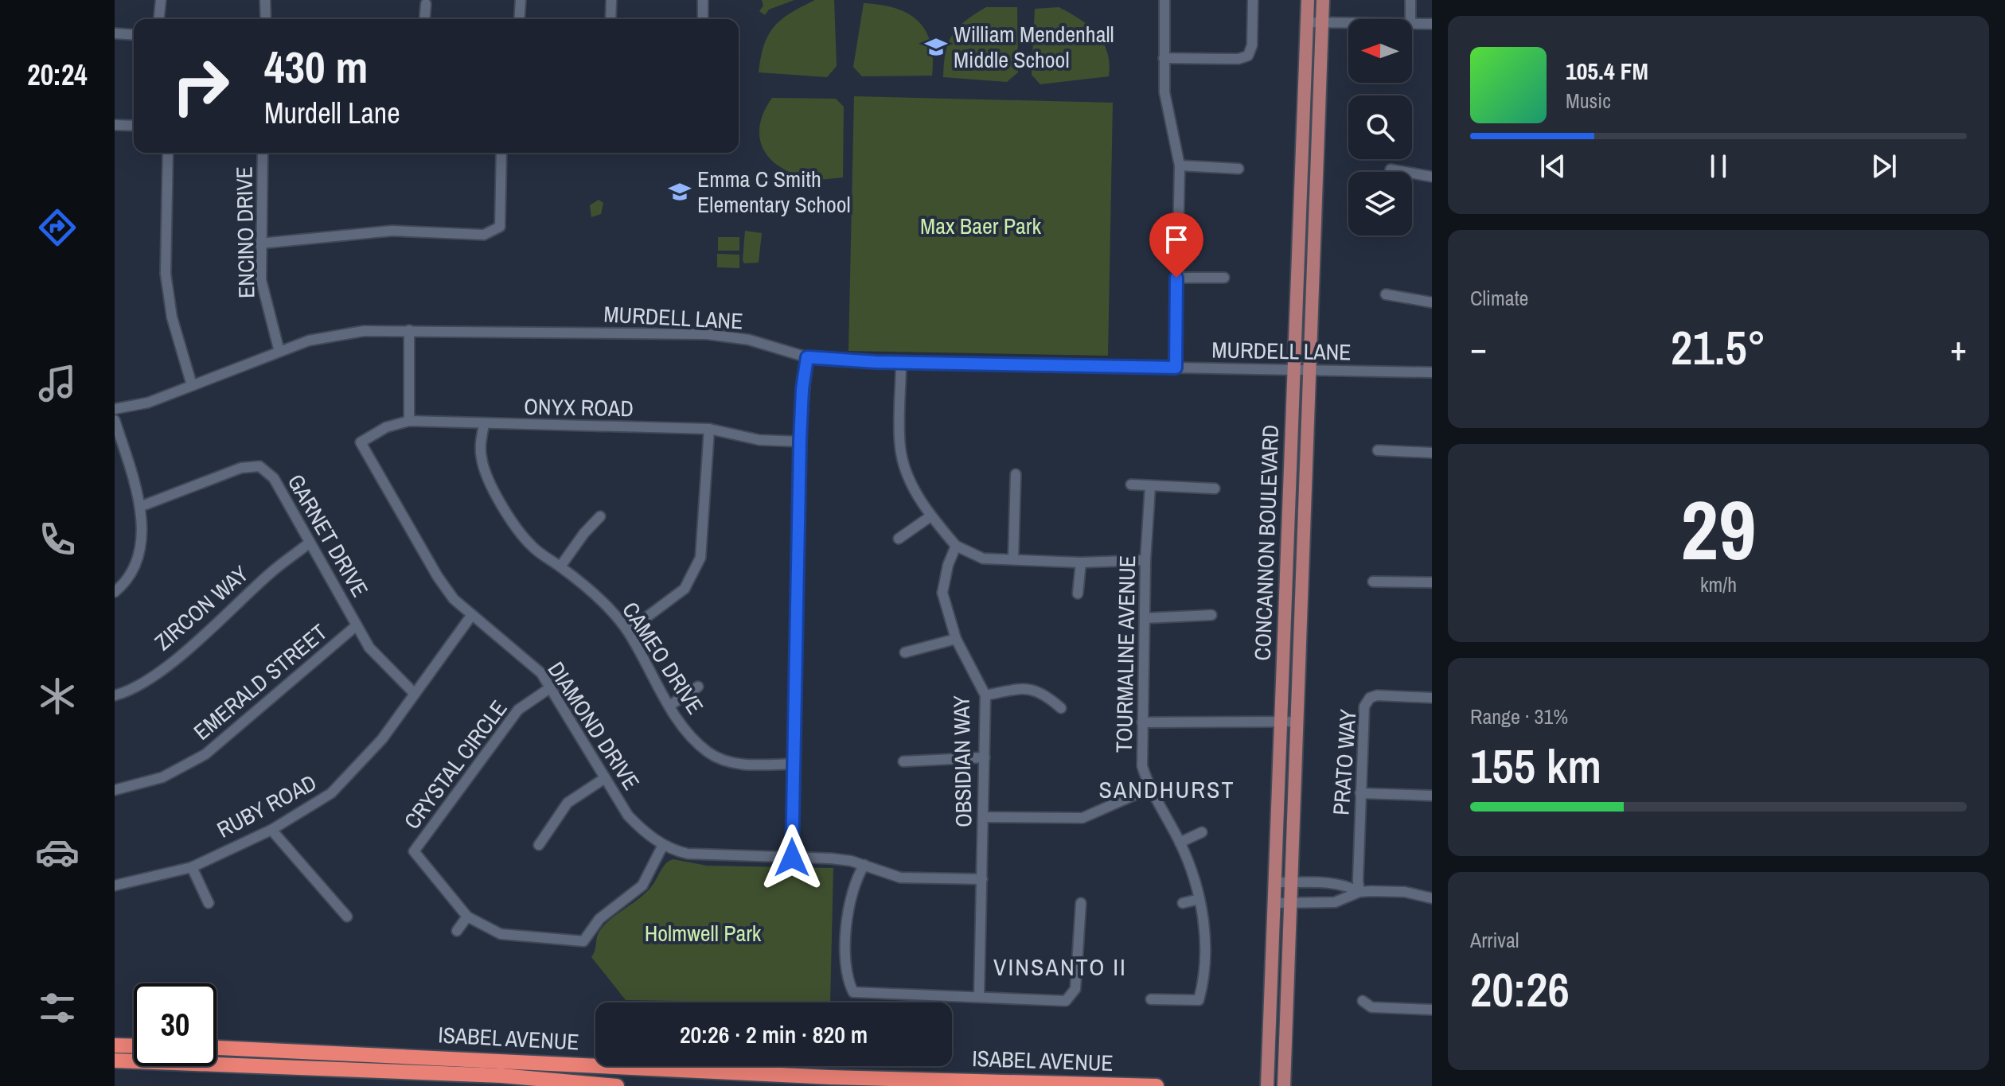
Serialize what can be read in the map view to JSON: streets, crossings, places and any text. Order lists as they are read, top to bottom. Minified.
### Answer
{"streets":{"highway":["ISABEL AVENUE"],"main road":["CONCANNON BOULEVARD"],"street":["ENCINO DRIVE","MURDELL LANE","ONYX ROAD","GARNET DRIVE","ZIRCON WAY","TOURMALINE AVENUE","CAMEO DRIVE","EMERALD STREET","DIAMOND DRIVE","OBSIDIAN WAY","PRATO WAY","CRYSTAL CIRCLE","RUBY ROAD"]},"crossings":[["ENCINO DRIVE","MURDELL LANE"],["MURDELL LANE","CONCANNON BOULEVARD"],["ONYX ROAD","CAMEO DRIVE"],["ONYX ROAD","DIAMOND DRIVE"],["GARNET DRIVE","ZIRCON WAY"],["GARNET DRIVE","EMERALD STREET"],["GARNET DRIVE","RUBY ROAD"],["DIAMOND DRIVE","CRYSTAL CIRCLE"],["DIAMOND DRIVE","RUBY ROAD"]],"districts":["SANDHURST","VINSANTO II"],"parks":["Max Baer Park","Holmwell Park"],"places":{"school or university":["William Mendenhall Middle School","Emma C Smith Elementary School"]},"north":"left","page":{"tabs":"20:24","turn":["430 m","Murdell Lane"],"song":["105.4 FM","Music"],"tile":["Climate",["29","km/h"],["Range · 31%","155 km"],["Arrival","20:26"]],"heat":["−","21.5°","+"],"limit":"30","trip":"20:26 · 2 min · 820 m"}}
